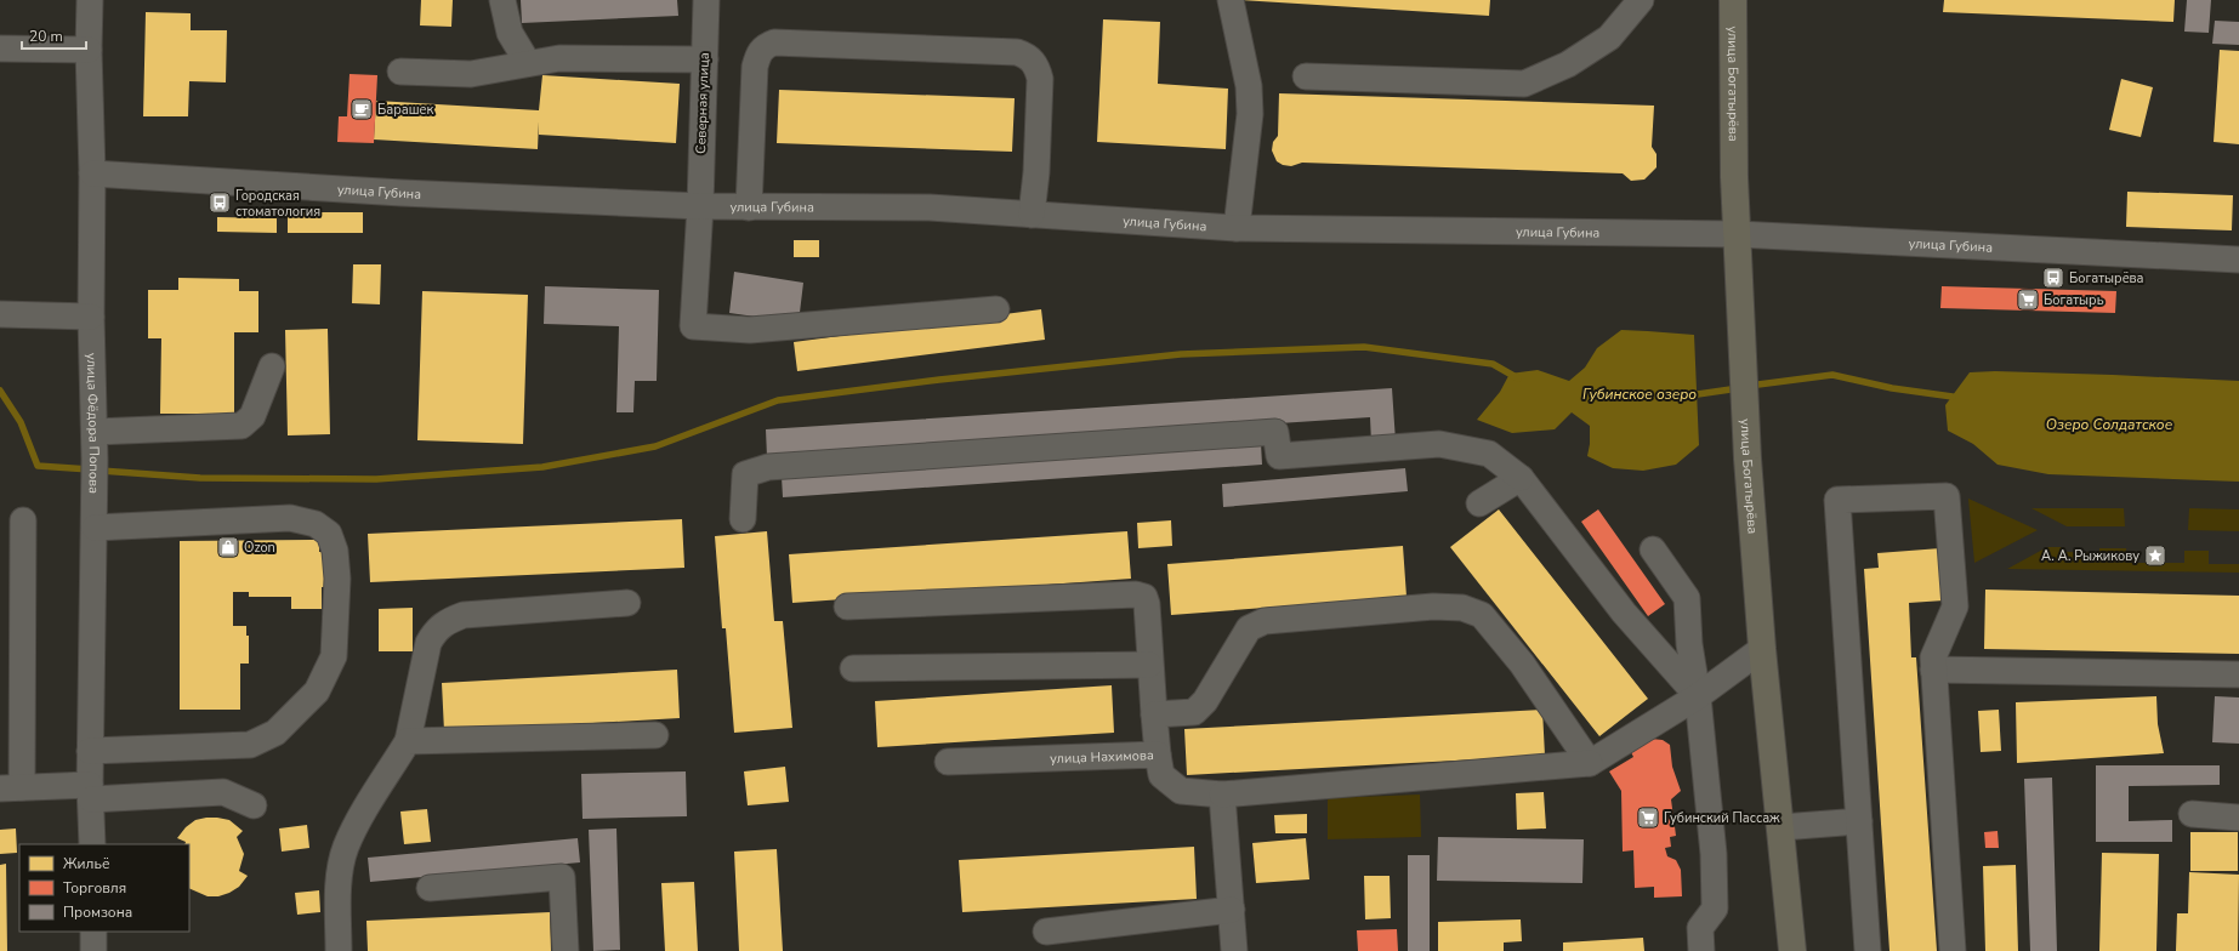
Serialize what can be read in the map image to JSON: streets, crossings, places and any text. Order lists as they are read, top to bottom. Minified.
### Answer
{"streets":{"main road":["улица Богатырёва"],"street":["Северная улица","улица Губина","улица Фёдора Попова","улица Нахимова"]},"crossings":[["улица Богатырёва","улица Губина"],["Северная улица","улица Губина"],["улица Губина","улица Фёдора Попова"]],"water":["Губинское озеро","Озеро Солдатское"],"places":{"cafe":["Барашек"],"bus stop":["Городская стоматология","Богатырёва"],"supermarket":["Богатырь","Губинский Пассаж"],"shop":["Ozon"],"place":["А. А. Рыжикову"]},"legend":["Жильё","Торговля","Промзона"],"scale_bar":"20 m"}
